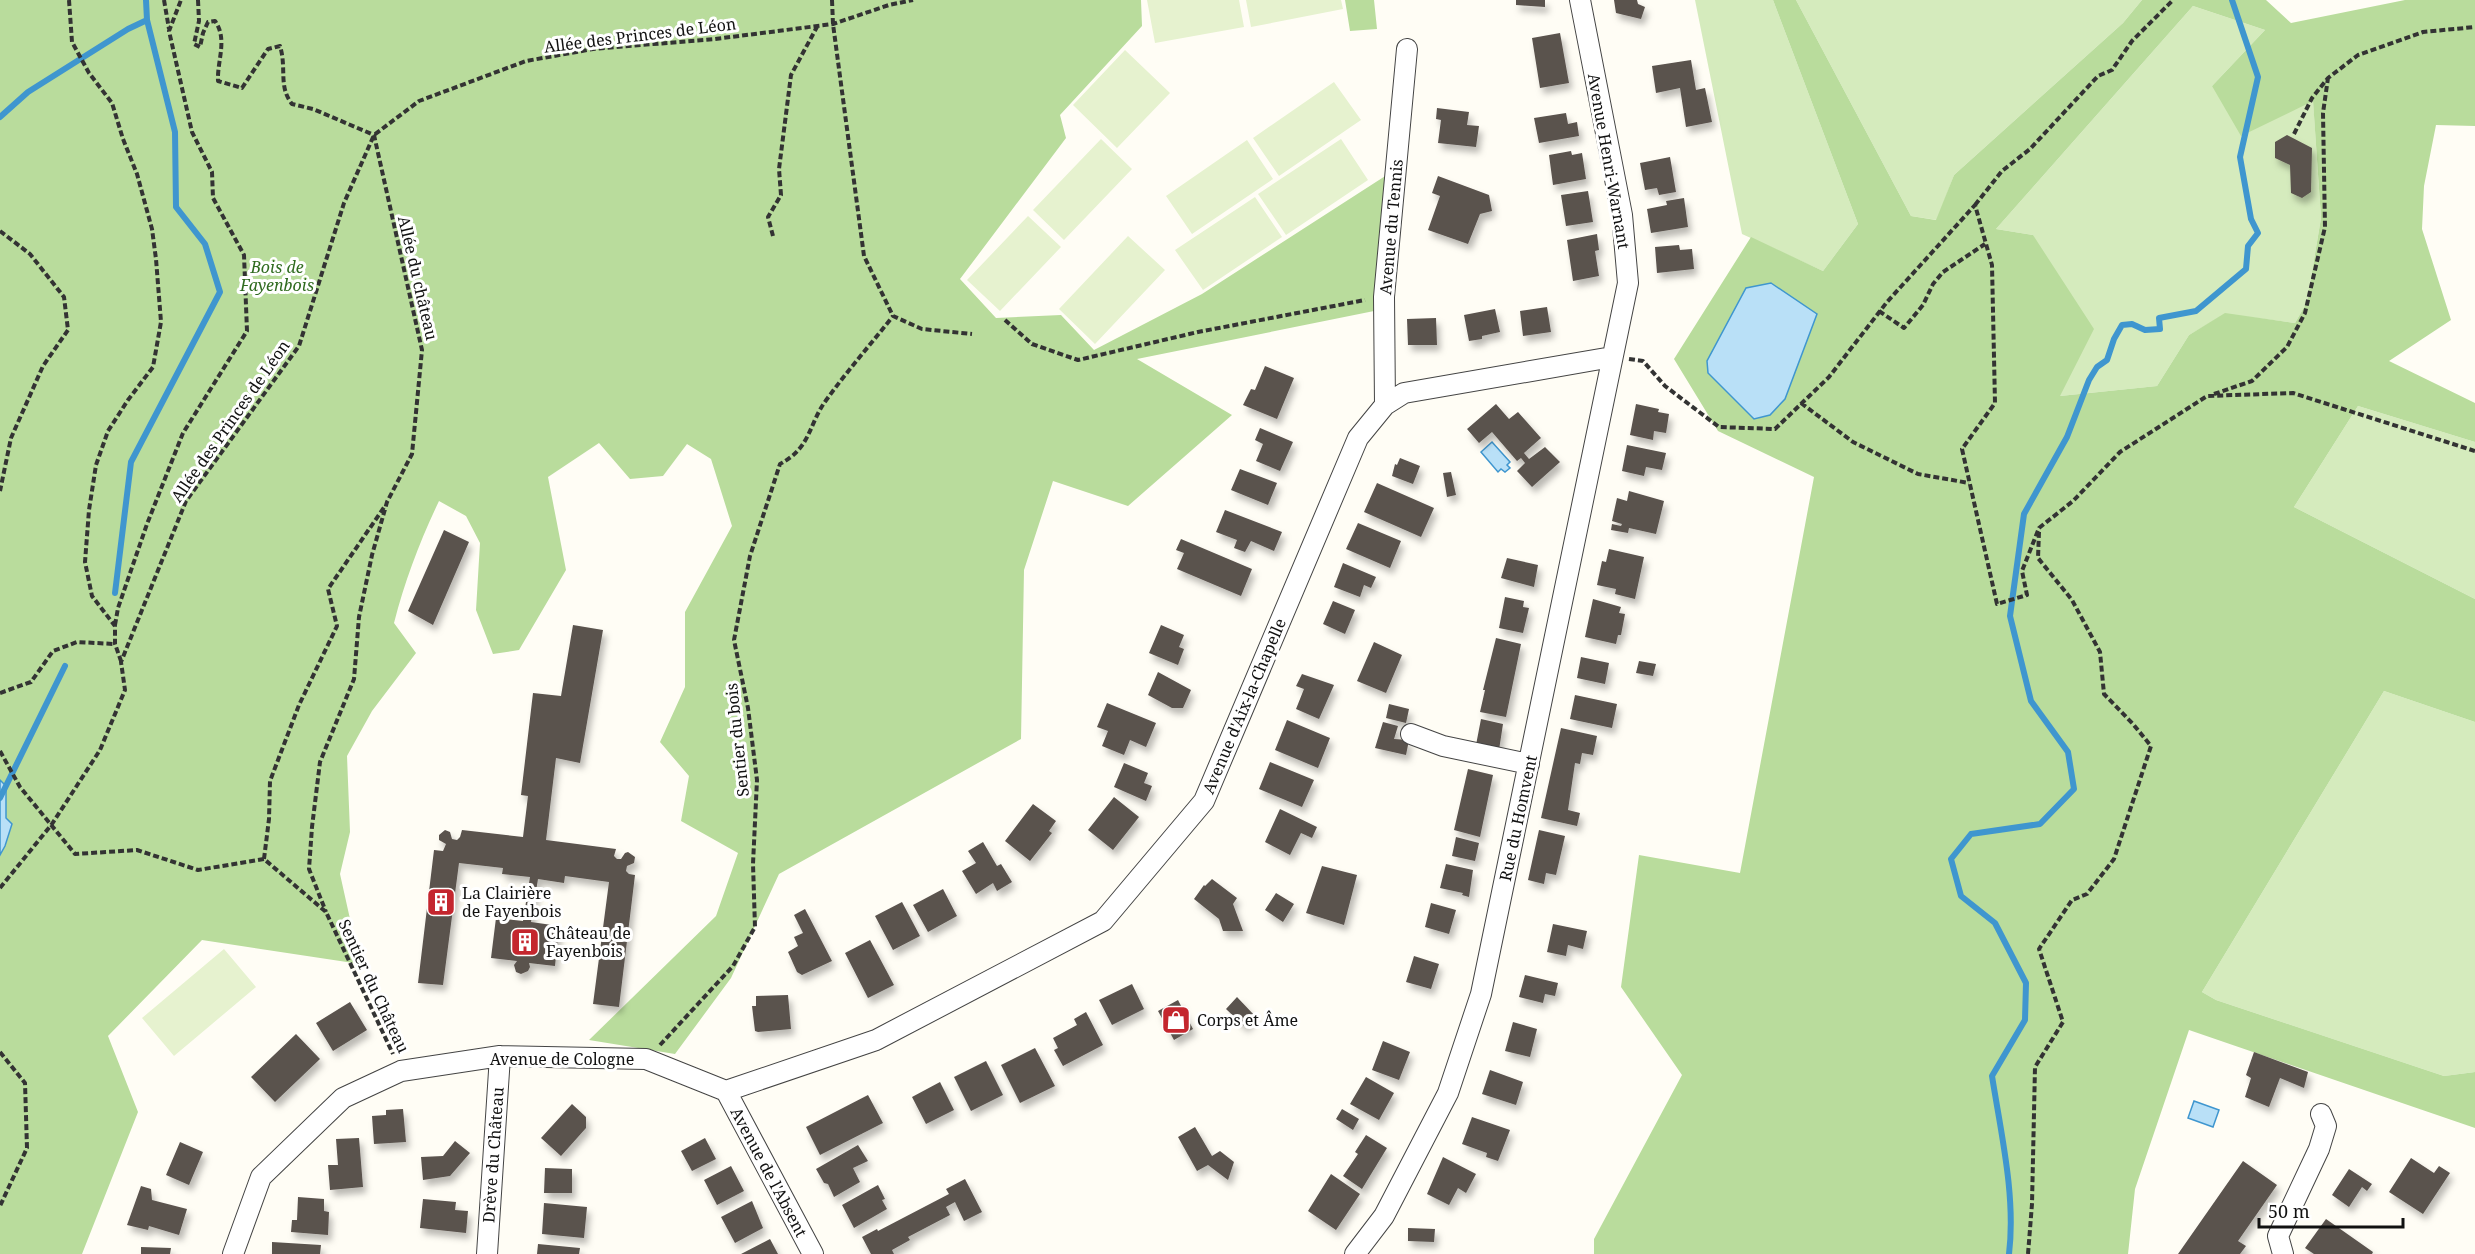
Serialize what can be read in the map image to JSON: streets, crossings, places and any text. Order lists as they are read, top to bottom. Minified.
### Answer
{"streets":{"street":["Avenue Henri-Warnant","Avenue du Tennis","Avenue d'Aix-la-Chapelle","Rue du Homvent","Avenue de Cologne","Drève du Château","Avenue de l'Absent"],"path":["Allée des Princes de Léon","Allée du château","Sentier du bois","Sentier du Château"]},"crossings":[["Allée des Princes de Léon","Allée du château"],["Avenue Henri-Warnant","Avenue d'Aix-la-Chapelle"],["Avenue Henri-Warnant","Rue du Homvent"],["Avenue du Tennis","Avenue d'Aix-la-Chapelle"],["Allée du château","Sentier du Château"],["Avenue d'Aix-la-Chapelle","Rue du Homvent"],["Avenue d'Aix-la-Chapelle","Avenue de Cologne"],["Avenue d'Aix-la-Chapelle","Avenue de l'Absent"],["Sentier du bois","Avenue de Cologne"],["Sentier du Château","Avenue de Cologne"],["Avenue de Cologne","Drève du Château"],["Avenue de Cologne","Avenue de l'Absent"]],"parks":["Bois de Fayenbois"],"places":{"building":["La Clairière de Fayenbois","Château de Fayenbois"],"shop":["Corps et Âme"]},"scale_bar":"50 m"}
